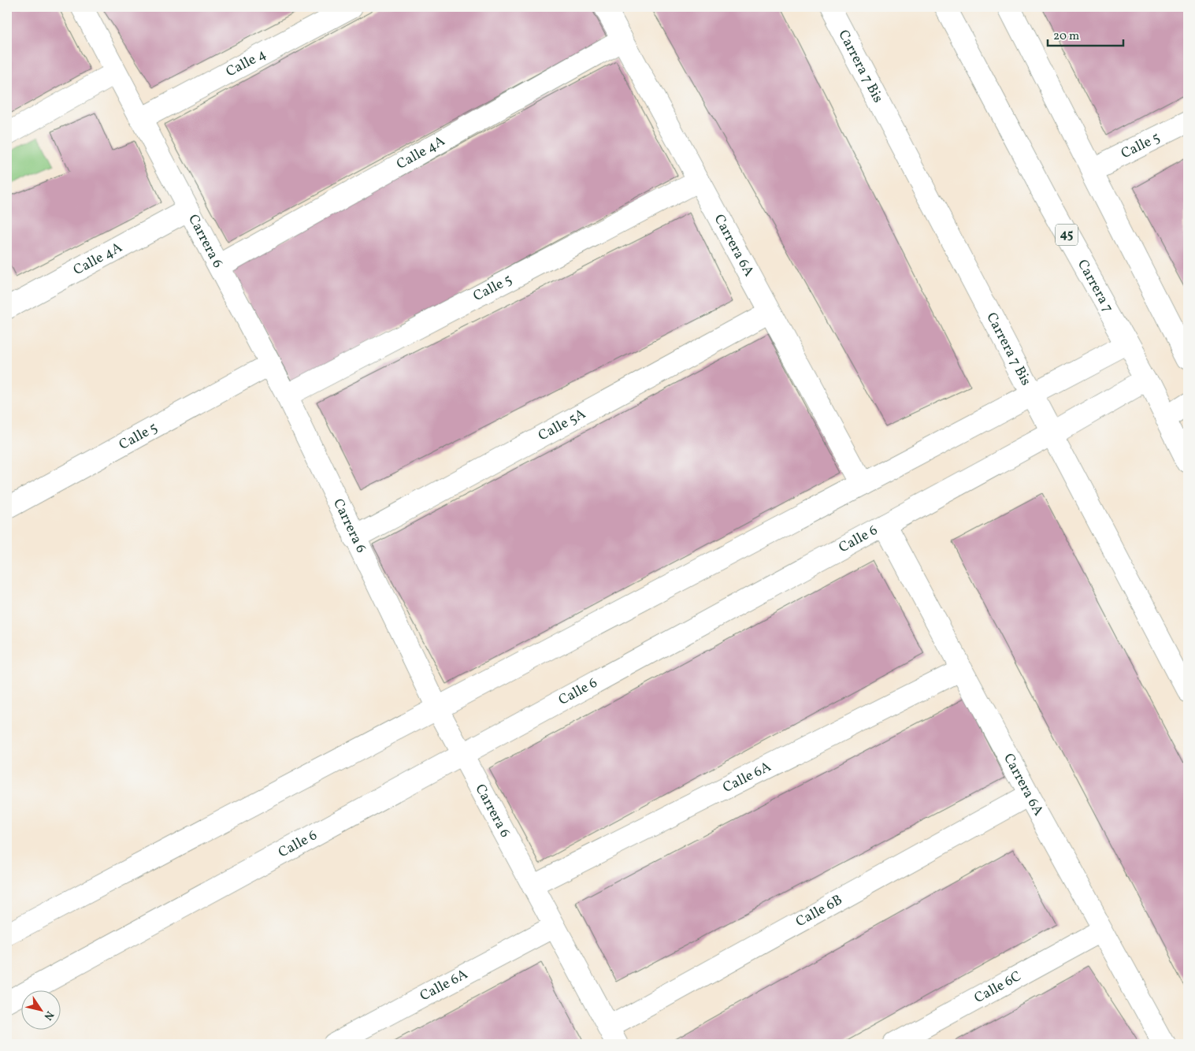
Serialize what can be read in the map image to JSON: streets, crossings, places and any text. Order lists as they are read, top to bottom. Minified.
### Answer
{"streets":{"street":["Calle 4","Carrera 7 Bis","Calle 5","Calle 4A","45","Carrera 6","Carrera 6A","Carrera 7","Calle 5A","Calle 6","Calle 6A","Calle 6B","Calle 6C"]},"crossings":[["Calle 4","Carrera 6"],["Carrera 7 Bis","Calle 6"],["Calle 5","Carrera 6"],["Calle 5","Carrera 6A"],["Calle 4A","Carrera 6"],["Calle 4A","Carrera 6A"],["Carrera 6","Calle 5A"],["Carrera 6","Calle 6"],["Carrera 6","Calle 6A"],["Carrera 6","Calle 6B"],["Carrera 6A","Calle 5A"],["Carrera 6A","Calle 6"],["Carrera 6A","Calle 6A"],["Carrera 6A","Calle 6B"],["Carrera 6A","Calle 6C"],["Carrera 7","Calle 6"]],"scale_bar":"20 m","north":"bottom right"}
